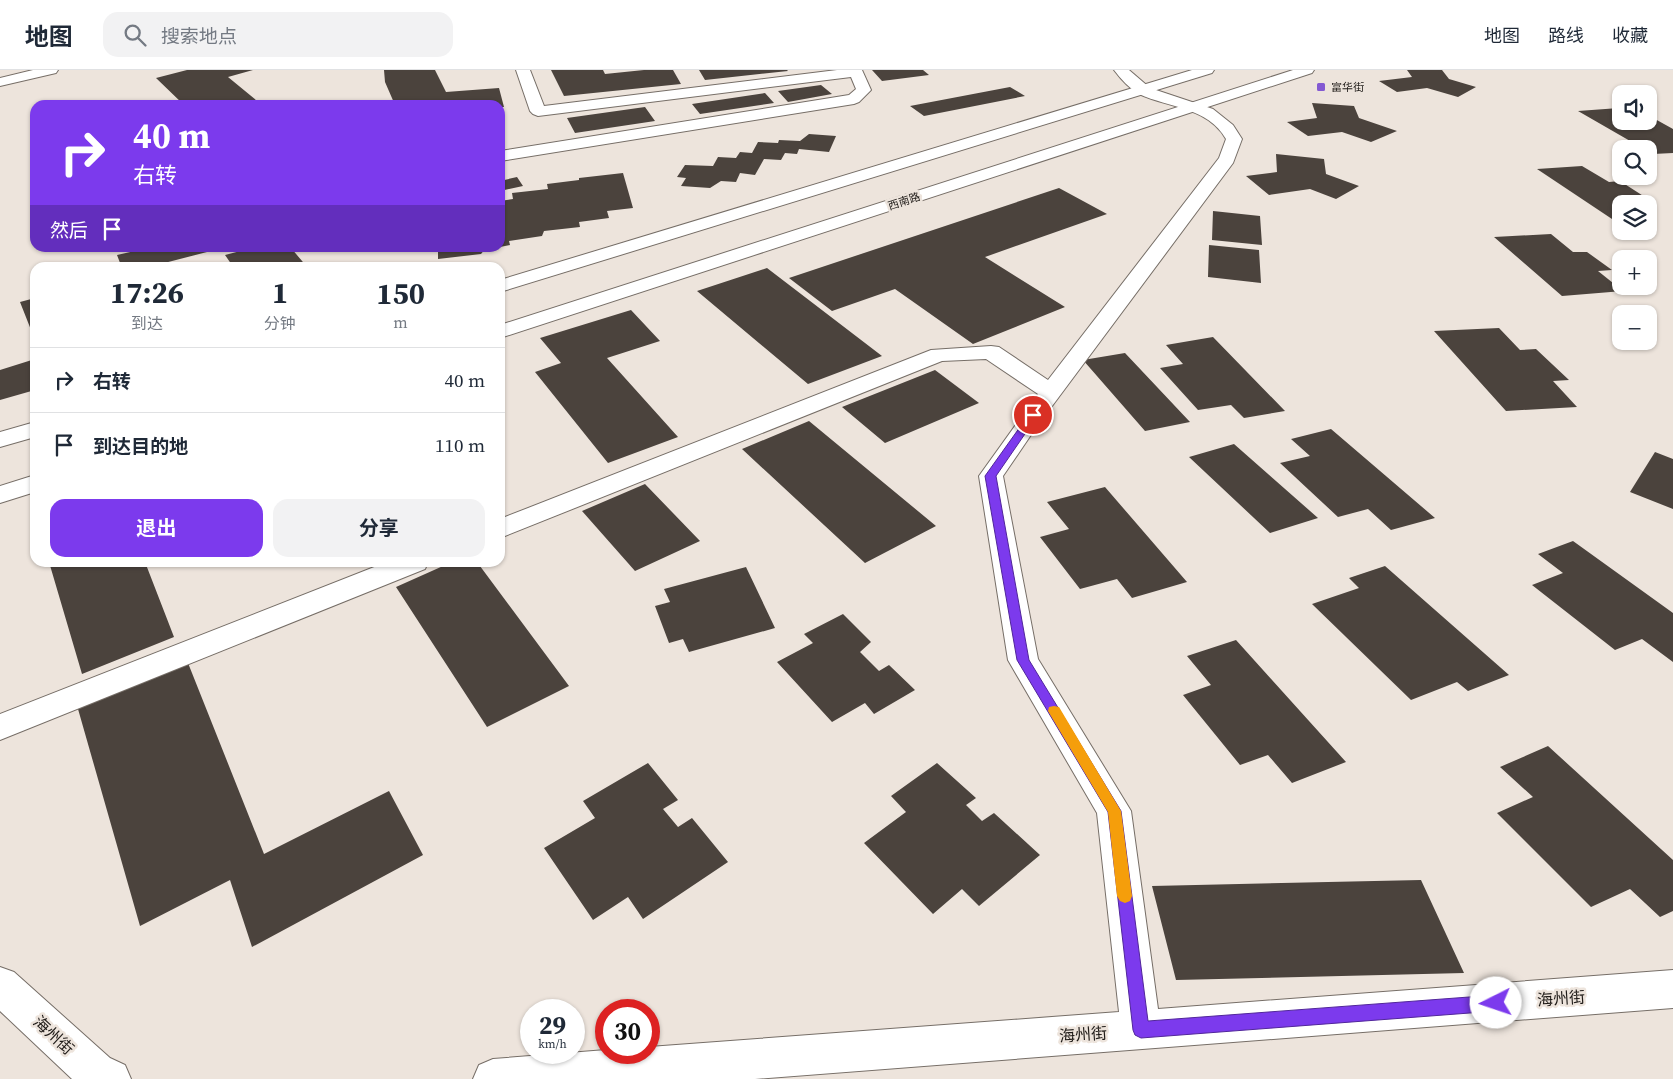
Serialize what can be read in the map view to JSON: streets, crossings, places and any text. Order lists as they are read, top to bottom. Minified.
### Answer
{"streets":{"street":["西南路","海州街"]},"places":{"transit":["富华街"]},"page":{"header":"地图","search":"搜索地点","nav":["地图","路线","收藏"],"map_buttons":["+","−"],"turn":["40 m","右转"],"then":"然后","eta":["17:26","到达","1","分钟","150","m"],"list":[{"name":"右转","value":"40 m"},{"name":"到达目的地","value":"110 m"}],"buttons":["退出","分享"],"speed":"29 km/h","limit":"30"}}
